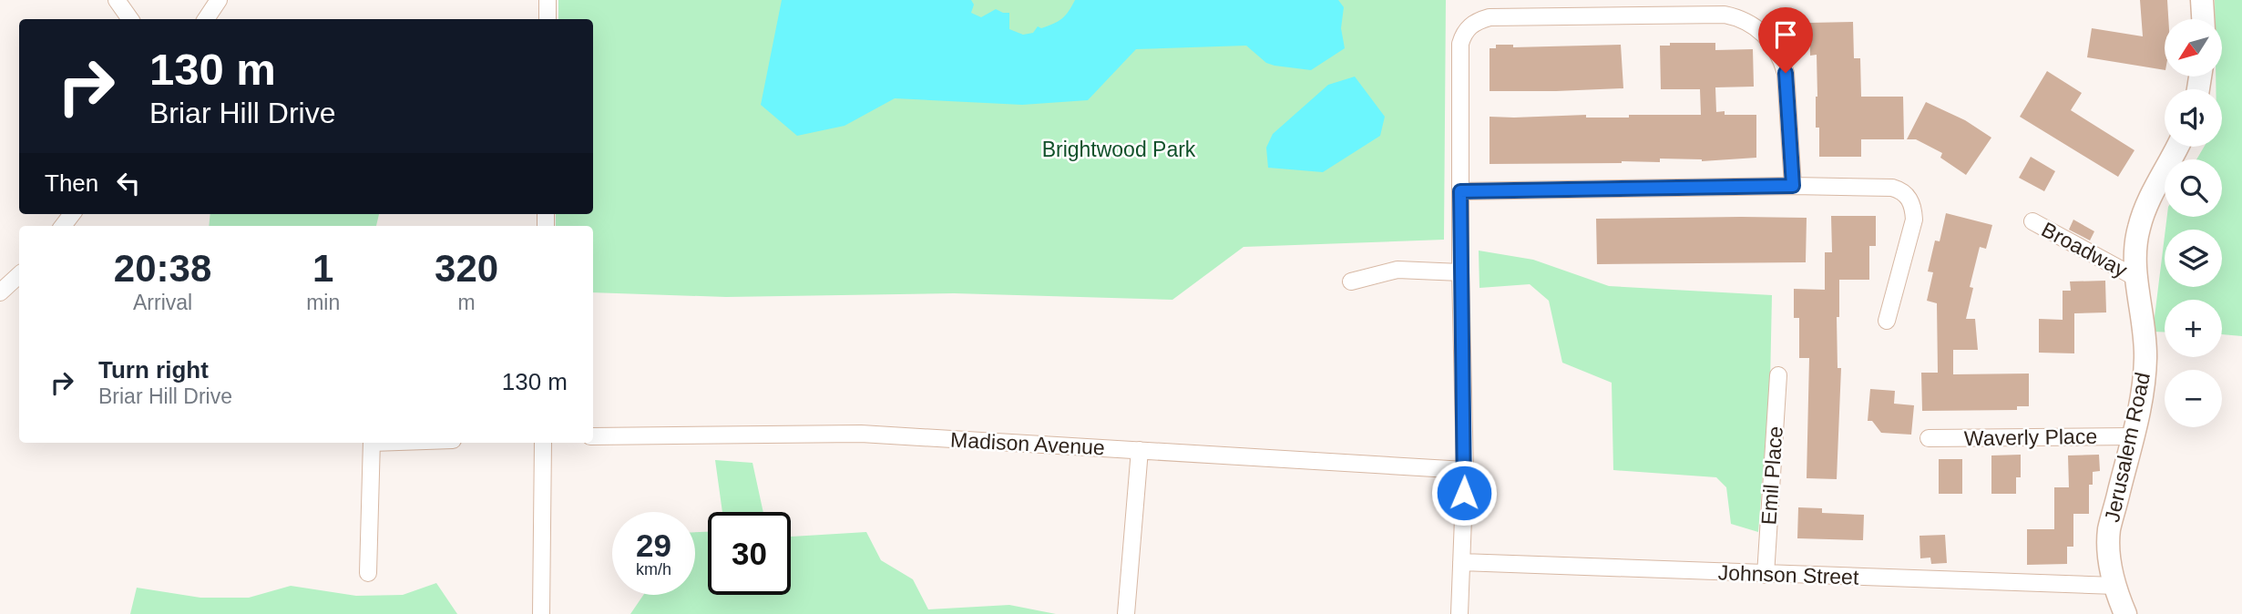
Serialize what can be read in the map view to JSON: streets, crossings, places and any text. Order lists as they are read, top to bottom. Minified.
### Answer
{"streets":{"street":["Broadway","Waverly Place","Madison Avenue","Jerusalem Road","Emil Place","Johnson Street"]},"crossings":[["Broadway","Jerusalem Road"],["Waverly Place","Jerusalem Road"],["Jerusalem Road","Johnson Street"],["Emil Place","Johnson Street"]],"parks":["Brightwood Park"],"north":"bottom left","page":{"map_buttons":["+","−"],"turn":["130 m","Briar Hill Drive"],"then":"Then","eta":["20:38","Arrival","1","min","320","m"],"list":[{"name":"Turn right","note":"Briar Hill Drive","value":"130 m"}],"speed":"29 km/h","limit":"30"}}
